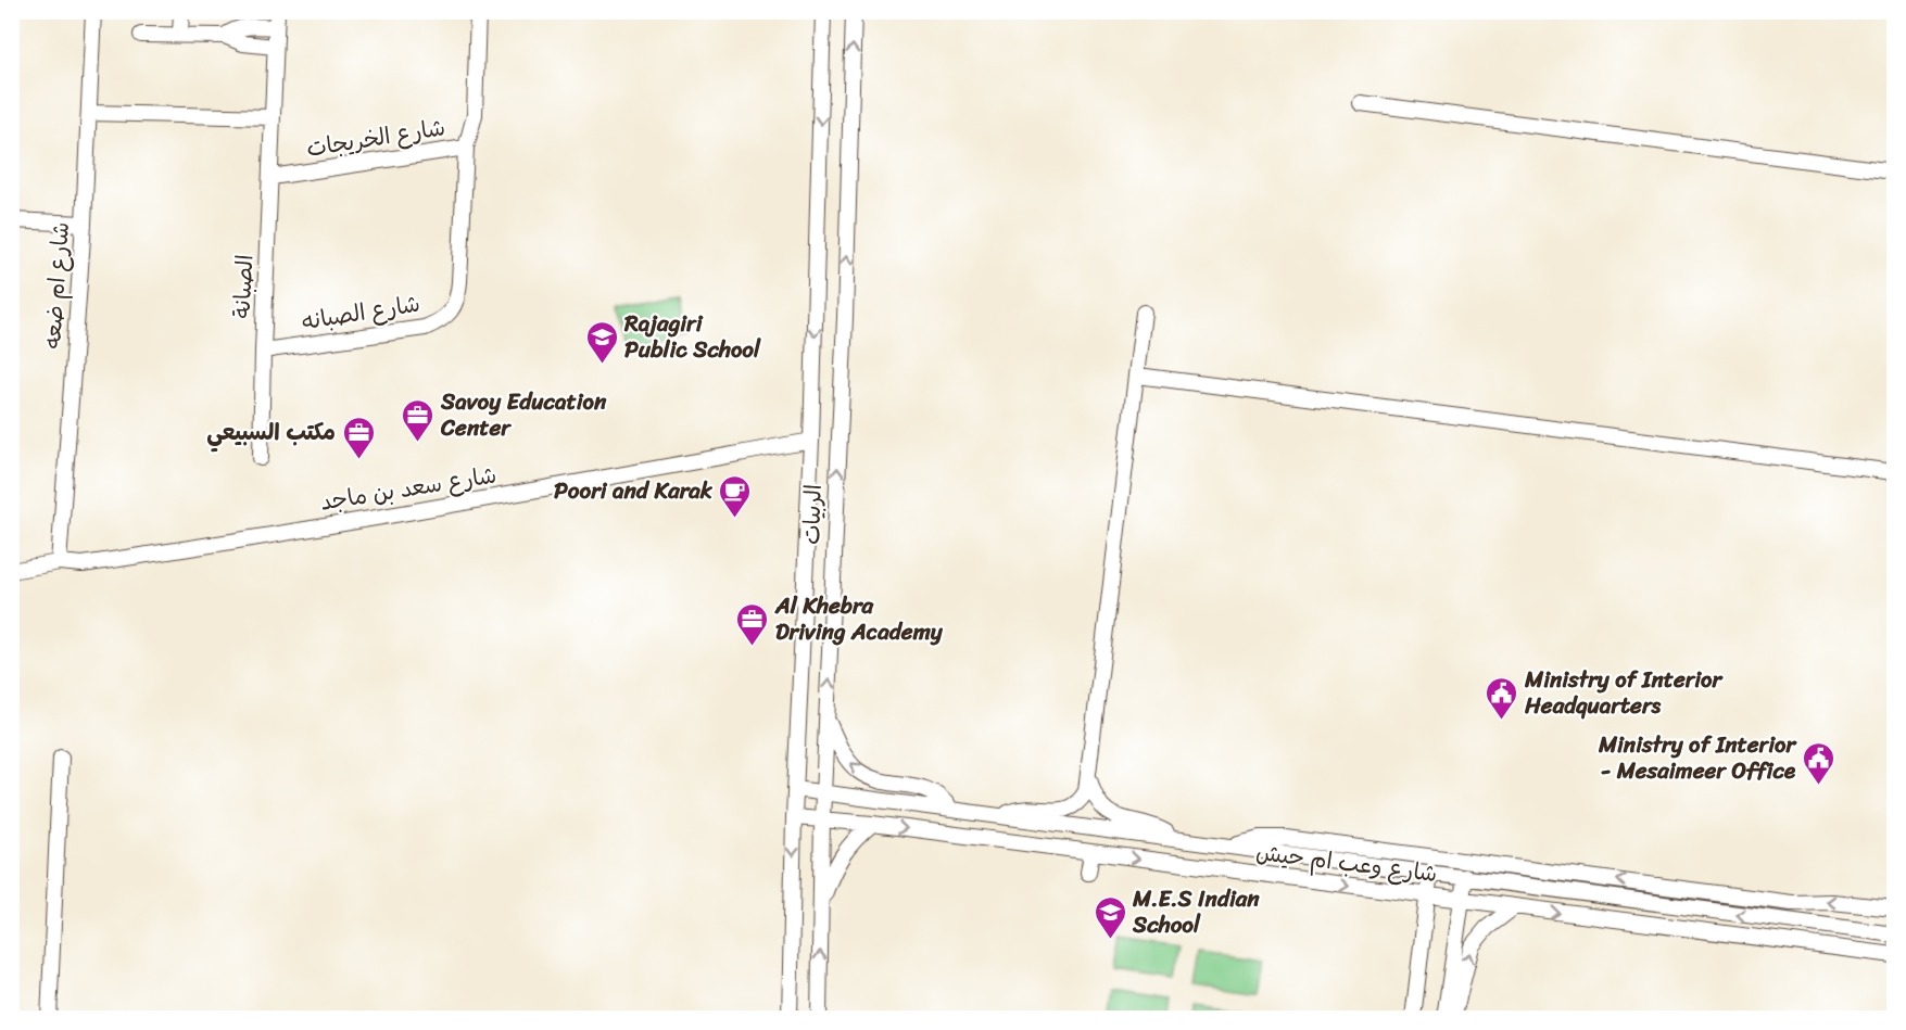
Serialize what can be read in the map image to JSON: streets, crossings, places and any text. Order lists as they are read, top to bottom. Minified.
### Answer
{"streets":{"street":["شارع الخريجات","شارع ام ضعه","الصبانة","شارع الصبانه","شارع سعد بن ماجد","الربيات","شارع وعب ام حيش"]},"crossings":[["شارع الخريجات","الصبانة"],["شارع الخريجات","شارع الصبانه"],["شارع ام ضعه","شارع سعد بن ماجد"],["الصبانة","شارع الصبانه"],["شارع سعد بن ماجد","الربيات"],["الربيات","شارع وعب ام حيش"]],"places":{"school or university":["Rajagiri Public School","M.E.S Indian School"],"office":["Savoy Education Center","مكتب السبيعي","Al Khebra Driving Academy"],"cafe":["Poori and Karak"],"public building":["Ministry of Interior Headquarters","Ministry of Interior - Mesaimeer Office"]}}
